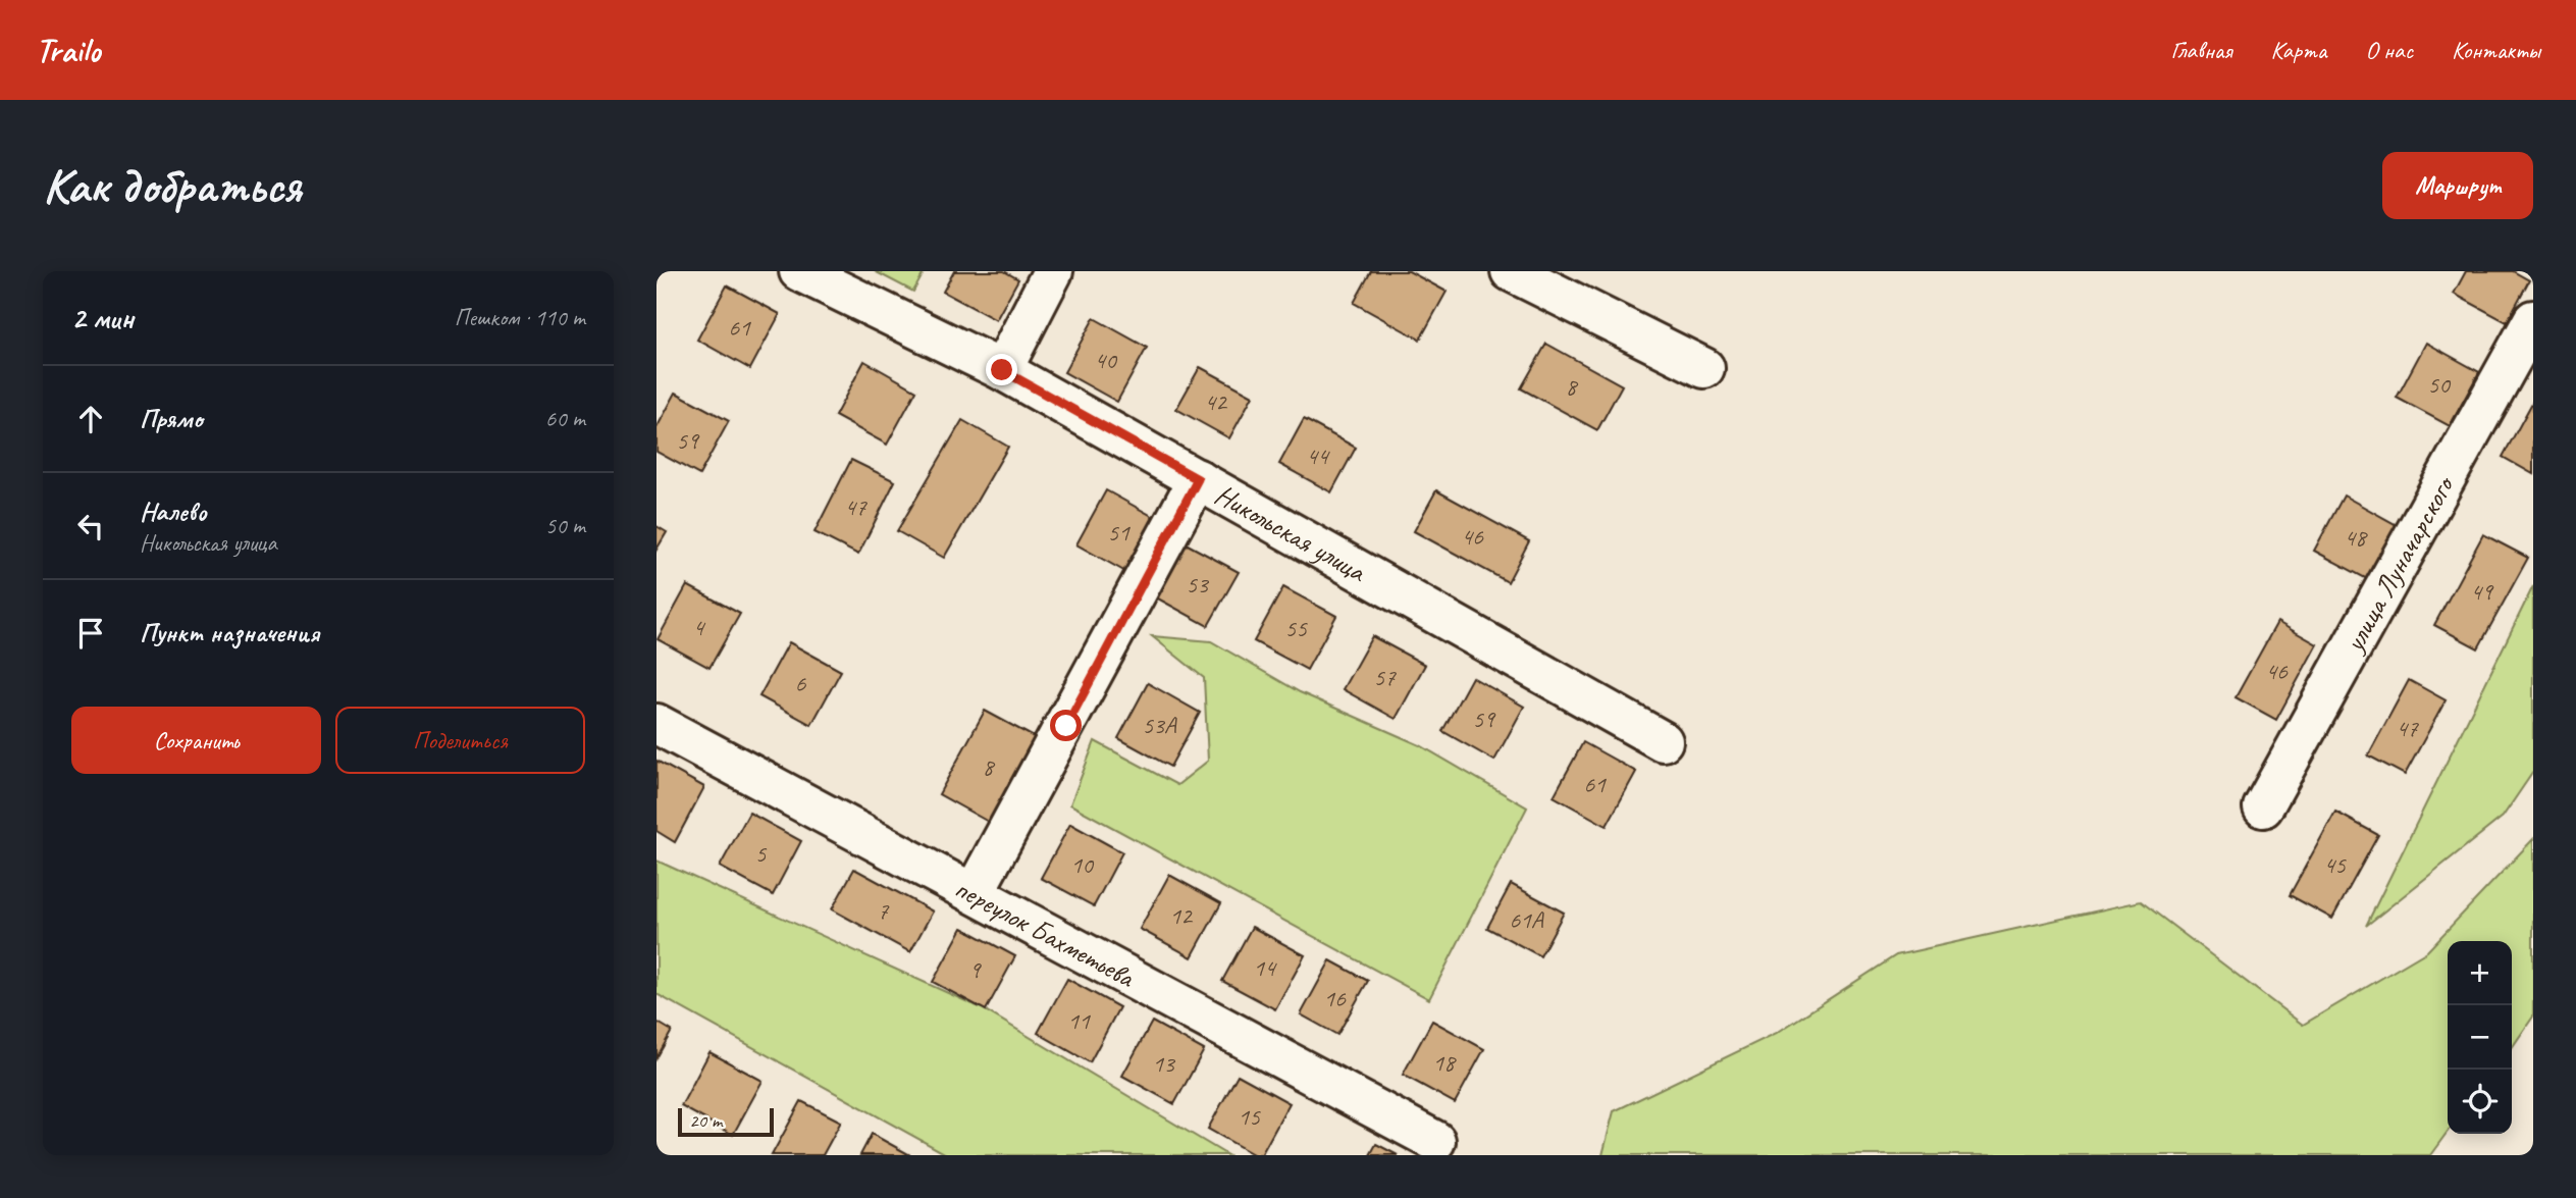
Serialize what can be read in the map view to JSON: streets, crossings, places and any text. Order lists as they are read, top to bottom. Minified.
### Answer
{"streets":{"street":["Никольская улица","улица Луначарского","переулок Бахметьева"]},"house_numbers":["61","40","50","8","42","59","44","47","51","46","48","53","49","4","55","46","57","6","59","53А","47","8","61","5","10","45","7","12","61А","14","9","16","11","18","13","15"],"scale_bar":"20 m","page":{"header":"Trailo","nav":["Главная","Карта","О нас","Контакты"],"buttons":["Маршрут",["Сохранить","Поделиться"]],"title":"Как добраться","heading":["2 мин","Пешком · 110 m"],"list":[["Прямо","60 m"],["Налево","Никольская улица","50 m"],"Пункт назначения"],"map_buttons":["+","−"],"scale":"20 m"}}
